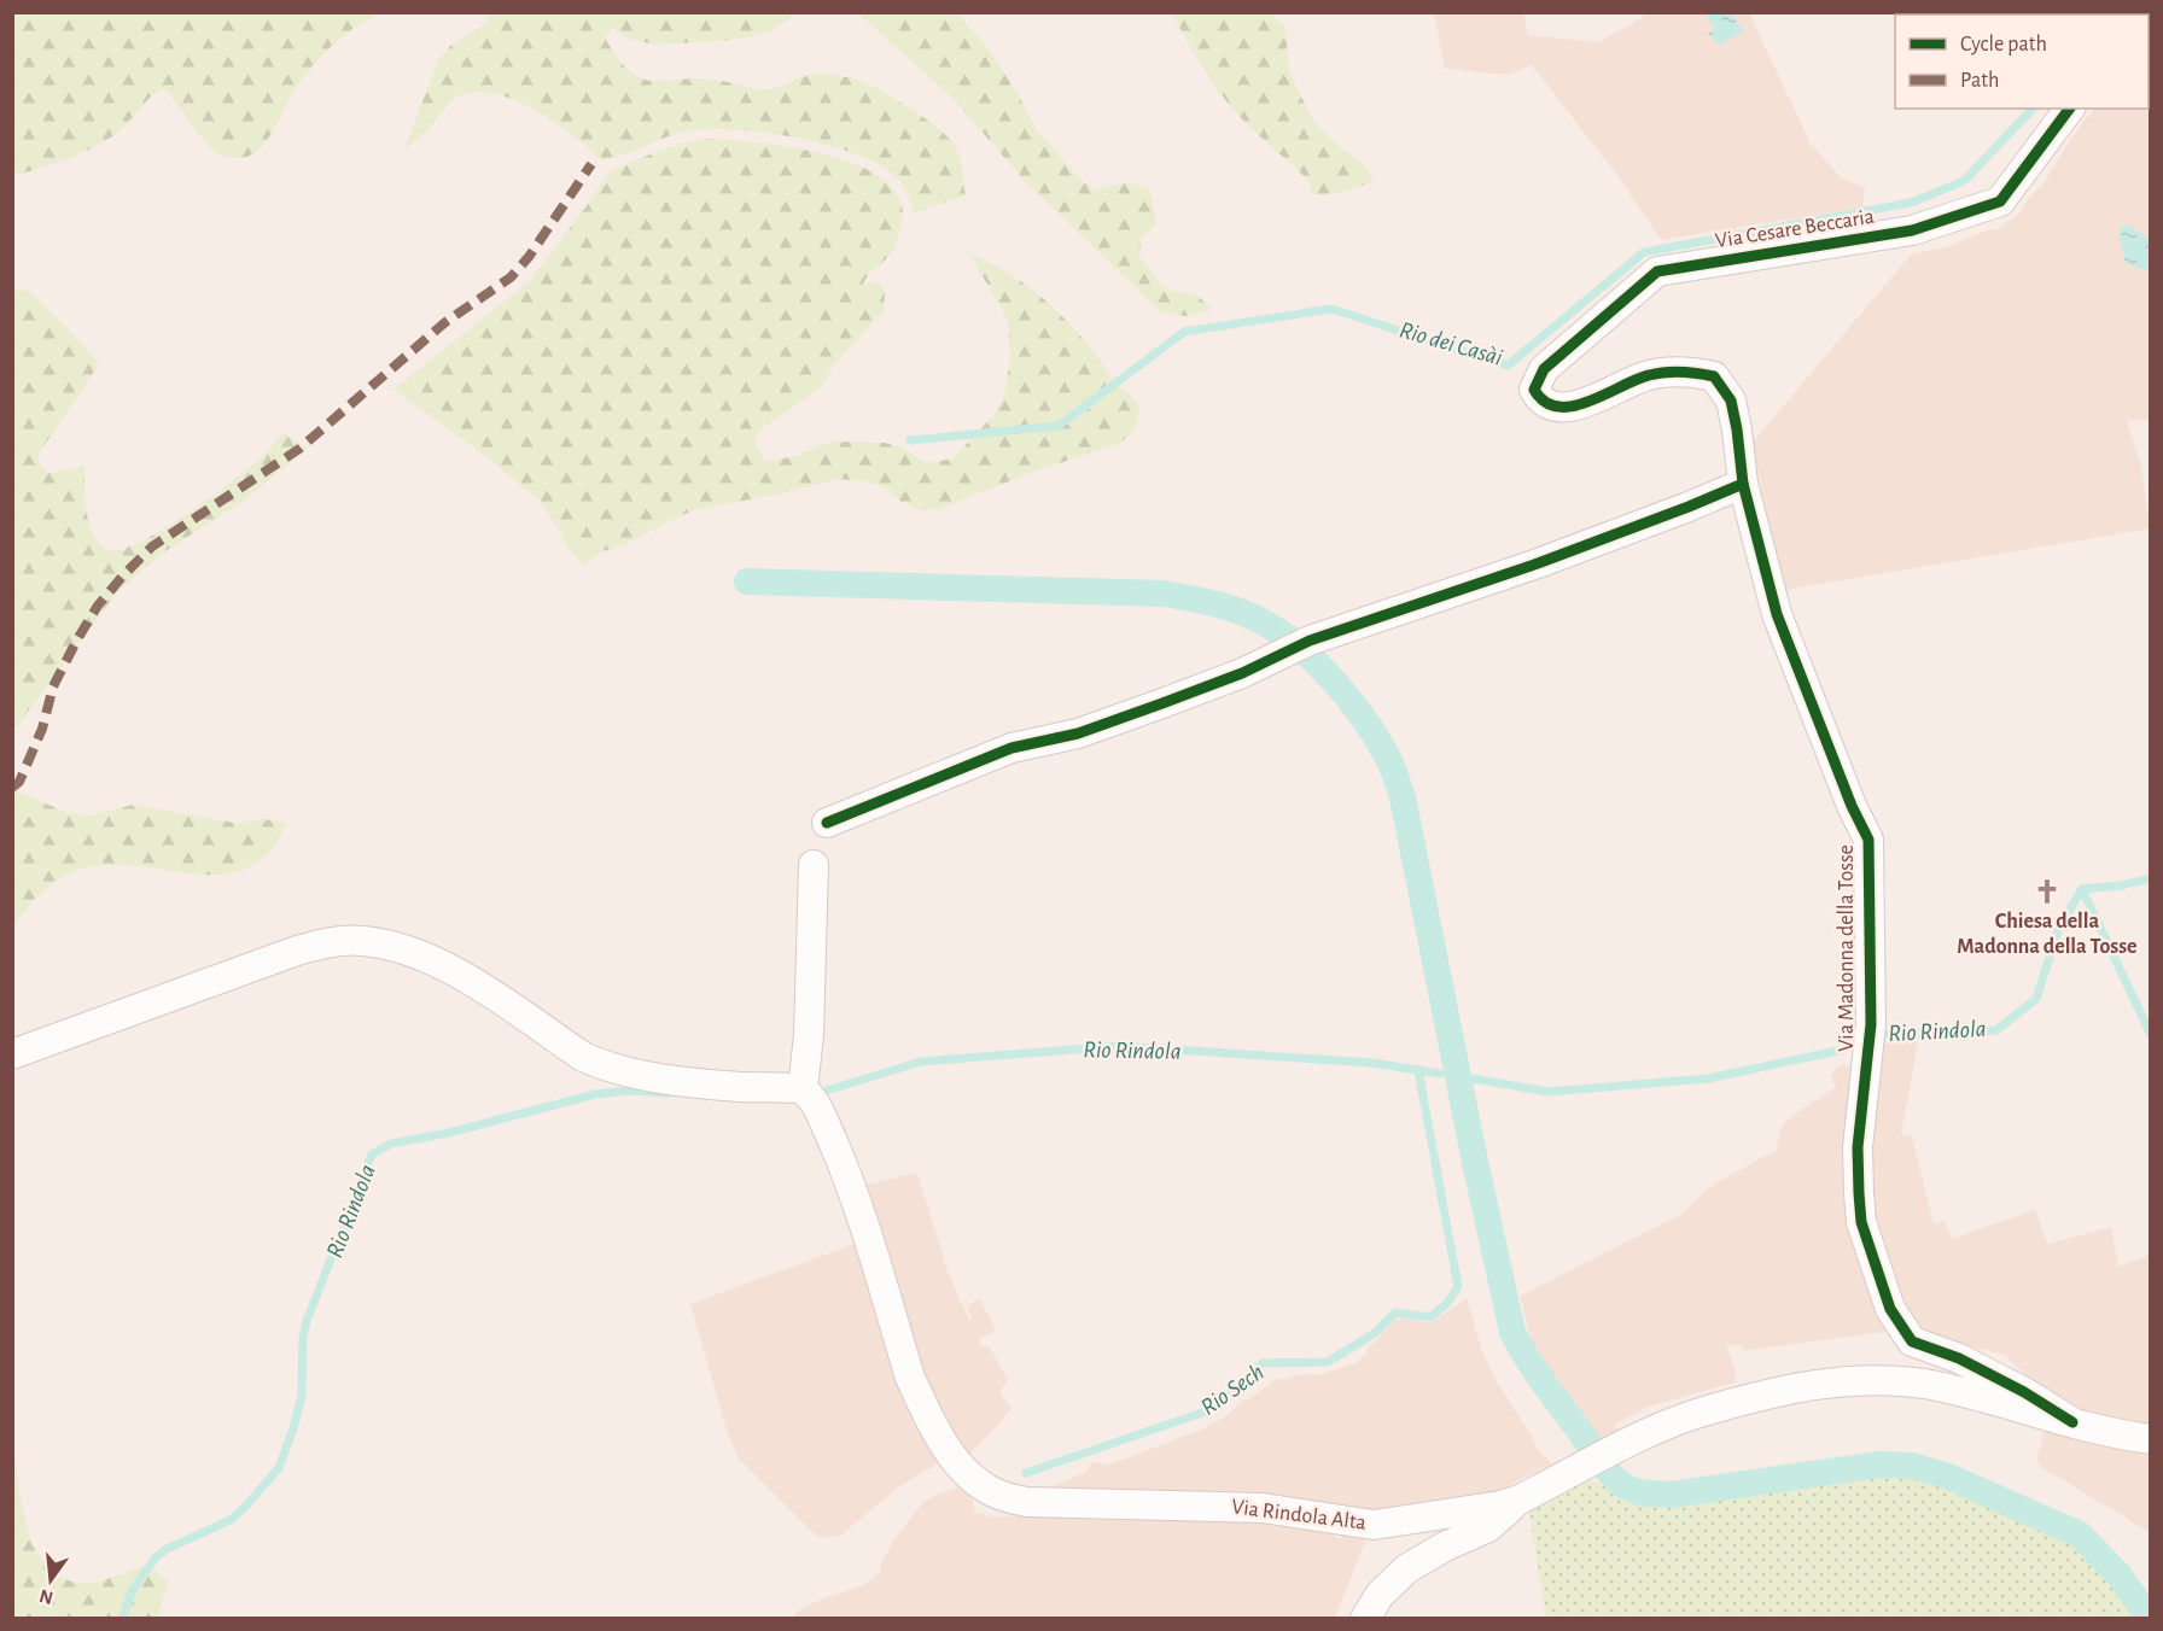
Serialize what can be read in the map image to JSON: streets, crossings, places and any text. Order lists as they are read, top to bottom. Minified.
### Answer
{"streets":{"street":["Via Cesare Beccaria","Via Madonna della Tosse","Via Rindola Alta"]},"crossings":[["Via Cesare Beccaria","Via Madonna della Tosse"],["Via Madonna della Tosse","Via Rindola Alta"]],"water":["Rio dei Casài","Rio Rindola","Rio Sech"],"places":{"church":["Chiesa della Madonna della Tosse"]},"legend":["Cycle path","Path"],"north":"bottom"}
